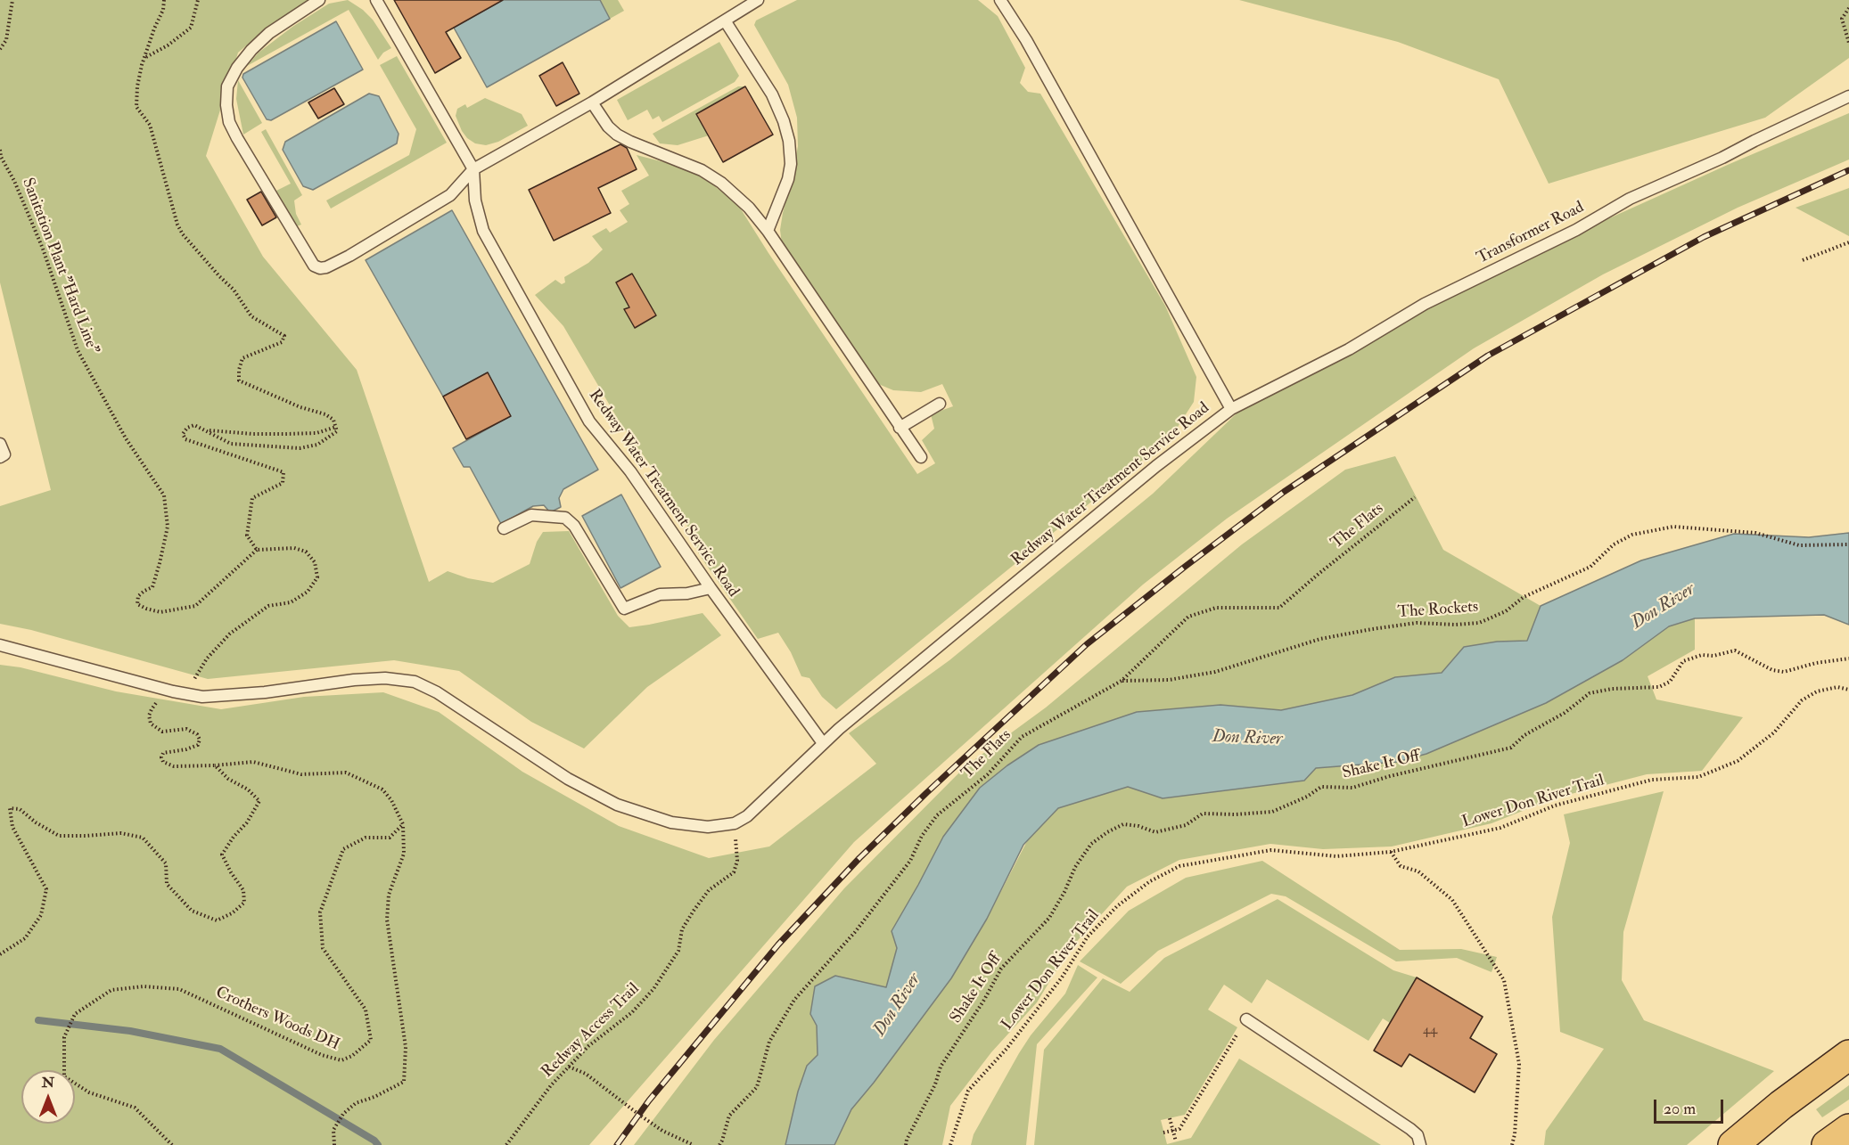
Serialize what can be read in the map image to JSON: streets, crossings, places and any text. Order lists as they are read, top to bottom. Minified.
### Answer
{"streets":{"lane":["Transformer Road","Redway Water Treatment Service Road"],"path":["Sanitation Plant \"Hard Line\"","The Flats","The Rockets","Shake It Off","Lower Don River Trail","Crothers Woods DH","Redway Access Trail"]},"crossings":[["Transformer Road","Redway Water Treatment Service Road"],["Redway Water Treatment Service Road","Redway Access Trail"],["The Flats","The Rockets"]],"water":["Don River"],"house_numbers":["44"],"scale_bar":"20 m","north":"top"}
